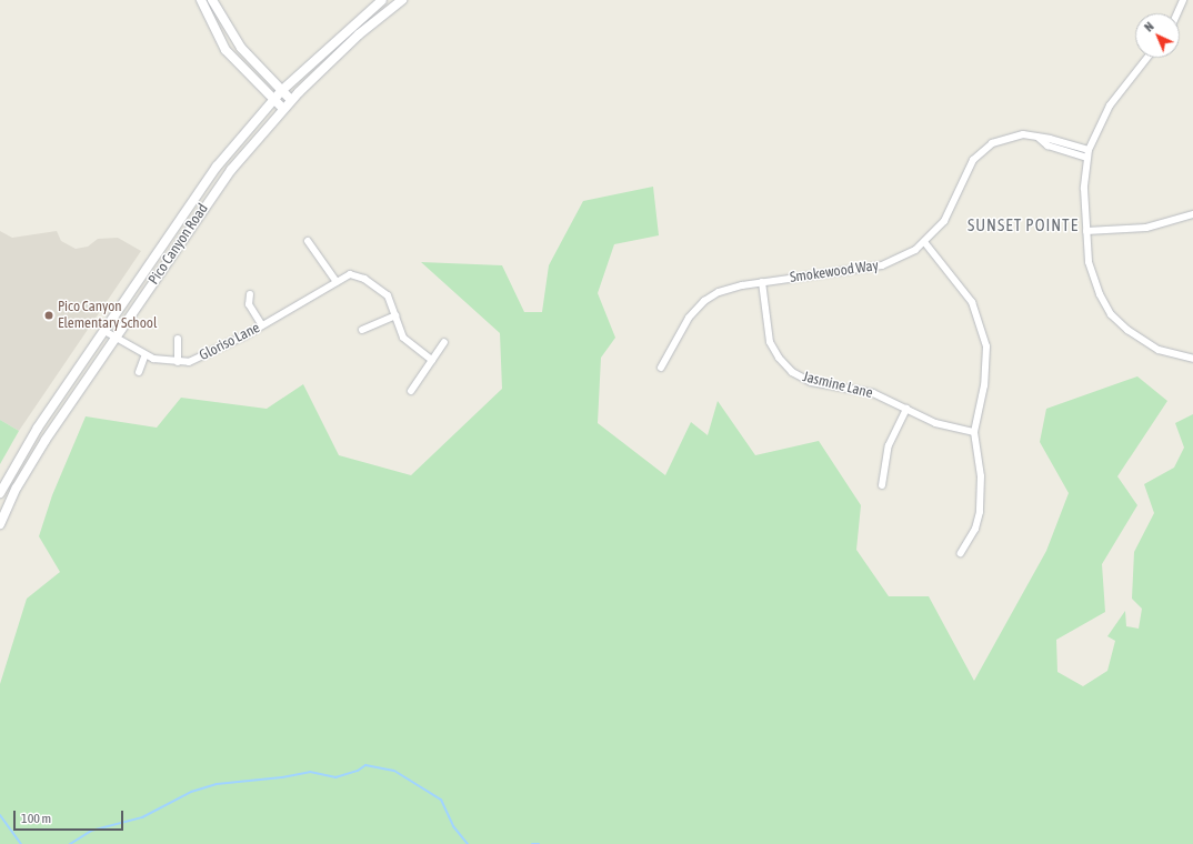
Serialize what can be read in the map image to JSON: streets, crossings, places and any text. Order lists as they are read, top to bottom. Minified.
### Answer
{"streets":{"main road":["Pico Canyon Road"],"street":["Smokewood Way","Gloriso Lane","Jasmine Lane"]},"crossings":[["Pico Canyon Road","Gloriso Lane"],["Smokewood Way","Jasmine Lane"]],"districts":["SUNSET POINTE"],"places":["Pico Canyon Elementary School"],"scale_bar":"100 m","north":"top left"}
